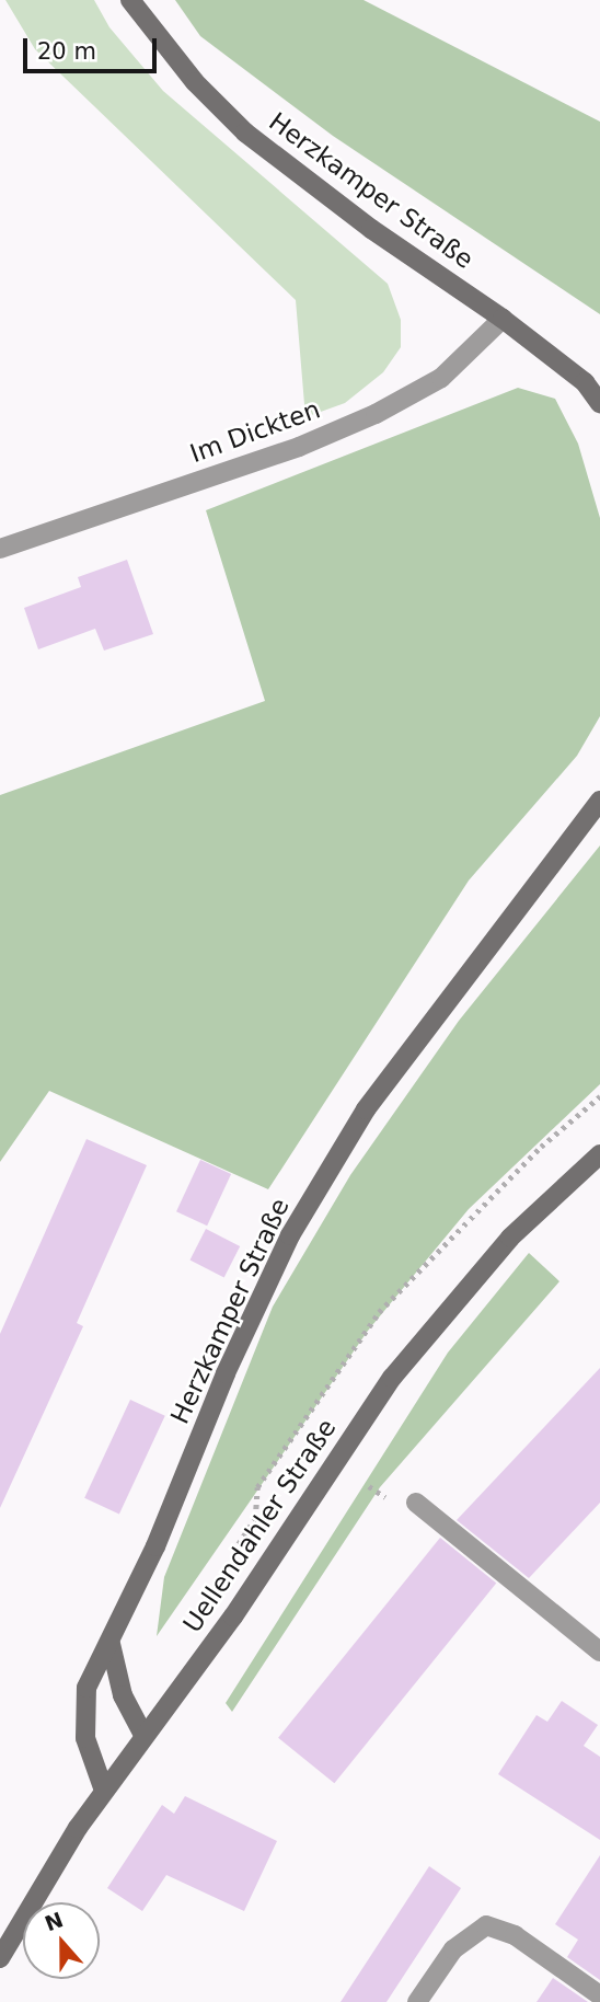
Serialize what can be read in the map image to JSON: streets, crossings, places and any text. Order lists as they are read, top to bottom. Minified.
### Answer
{"streets":{"main road":["Herzkamper Straße","Uellendahler Straße"],"street":["Im Dickten"]},"crossings":[["Herzkamper Straße","Im Dickten"],["Herzkamper Straße","Uellendahler Straße"]],"scale_bar":"20 m","north":"top"}
